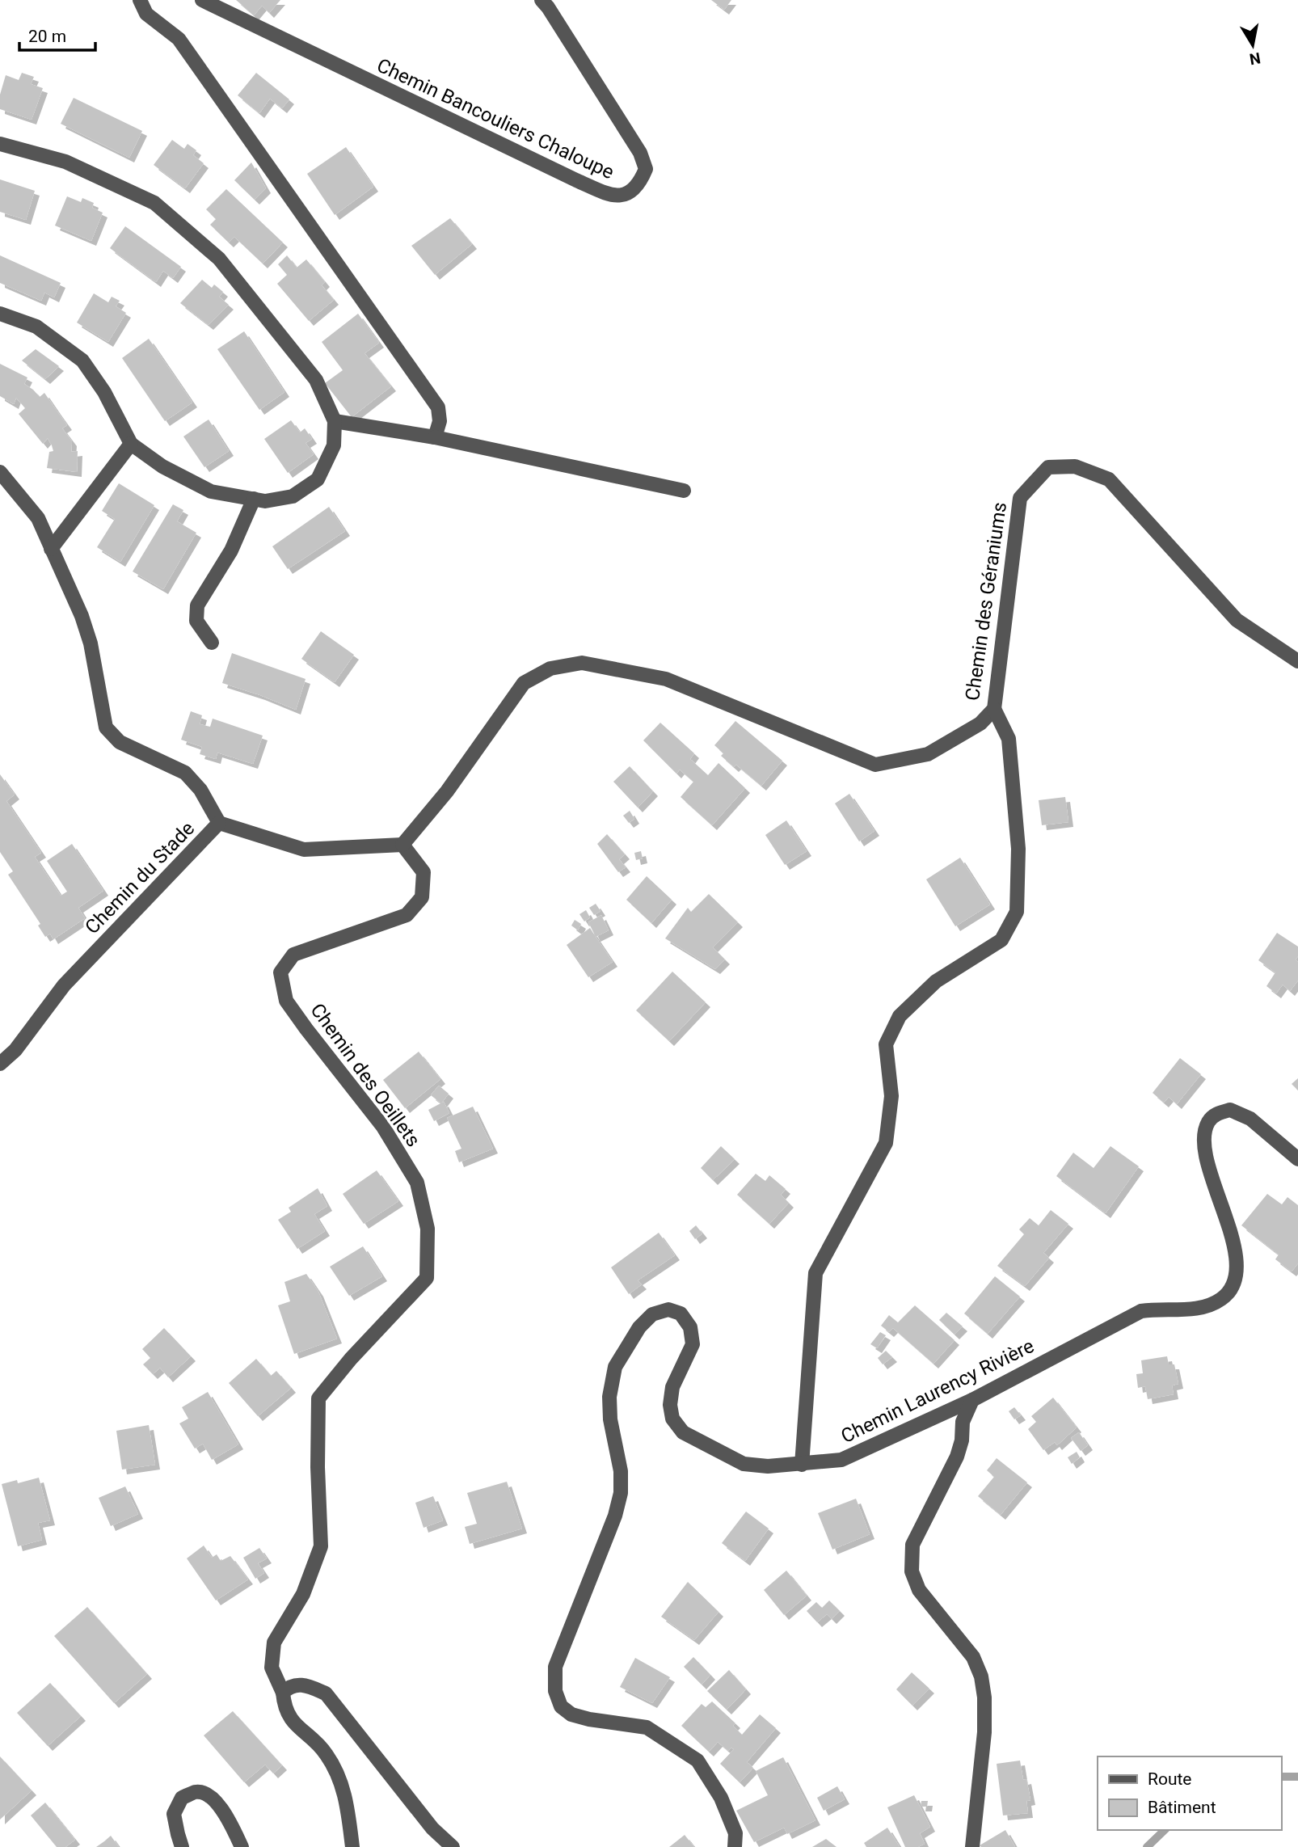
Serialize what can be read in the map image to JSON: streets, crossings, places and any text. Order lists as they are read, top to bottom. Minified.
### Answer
{"streets":{"street":["Chemin Bancouliers Chaloupe","Chemin des Géraniums","Chemin du Stade","Chemin des Oeillets","Chemin Laurency Rivière"]},"crossings":[["Chemin des Géraniums","Chemin des Oeillets"]],"legend":["Route","Bâtiment"],"scale_bar":"20 m","north":"bottom"}
